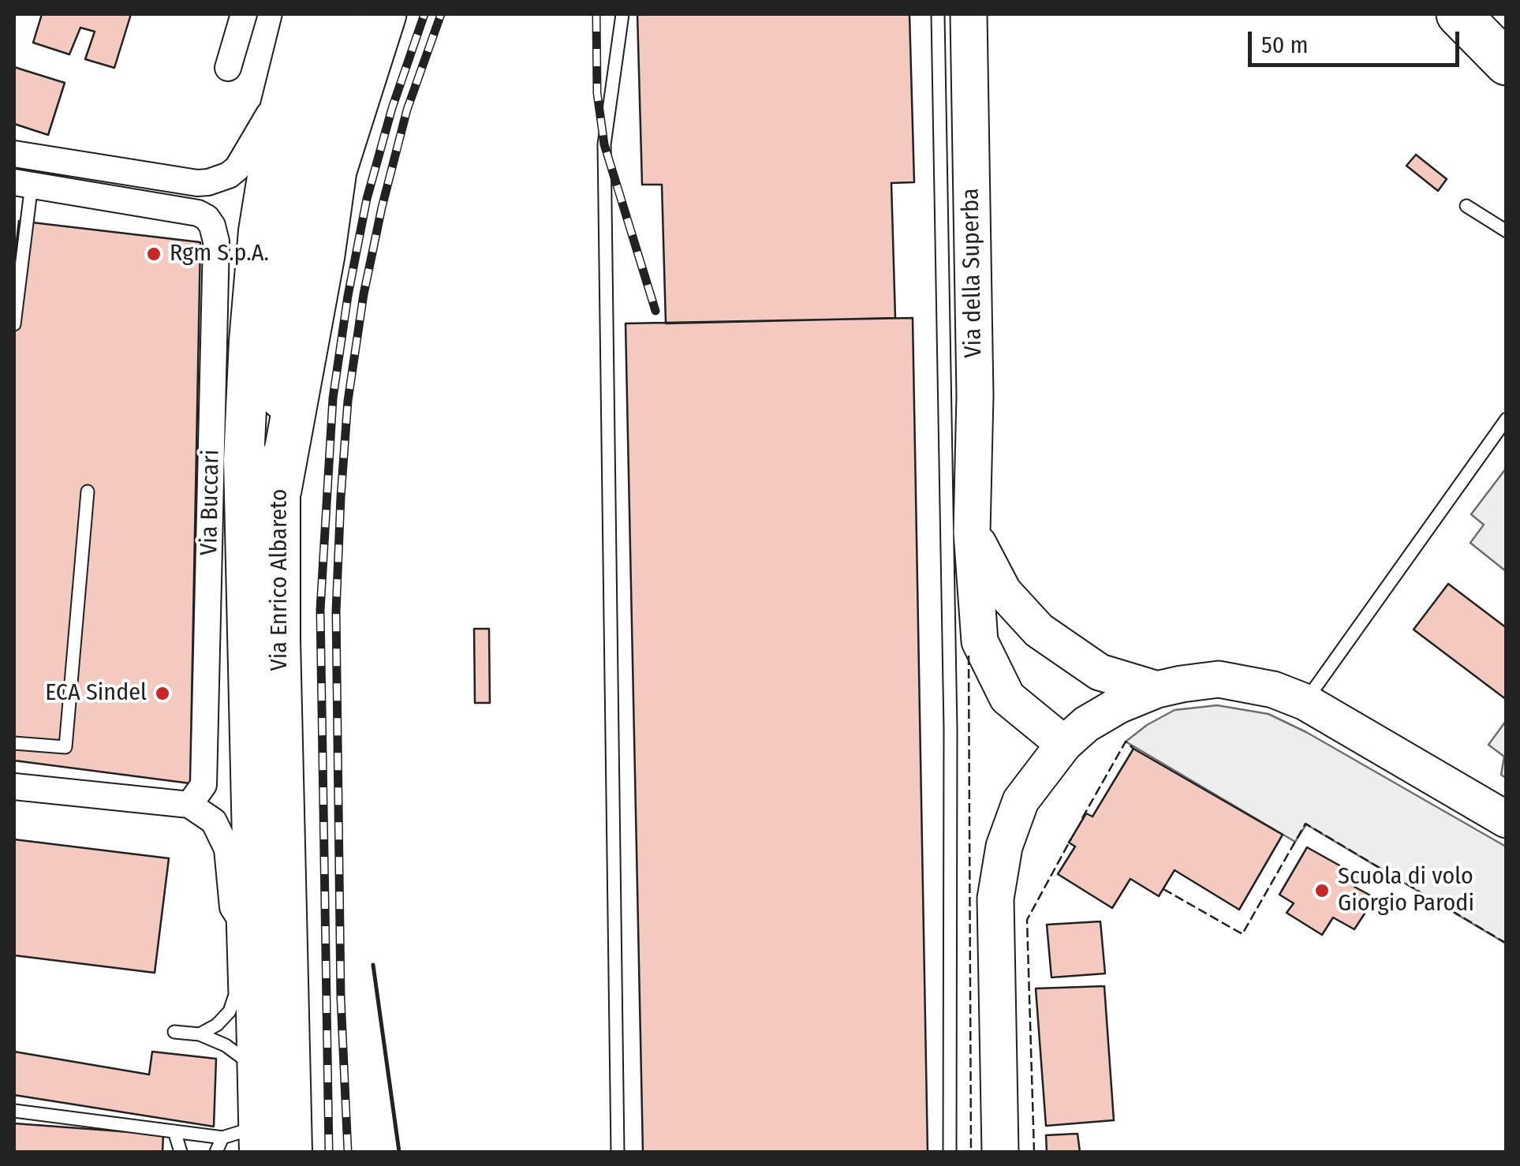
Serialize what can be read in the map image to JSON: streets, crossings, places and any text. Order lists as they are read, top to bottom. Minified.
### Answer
{"streets":{"main road":["Via Enrico Albareto"],"street":["Via della Superba","Via Buccari"]},"places":["Rgm S.p.A.","ECA Sindel","Scuola di volo Giorgio Parodi"],"scale_bar":"50 m"}
